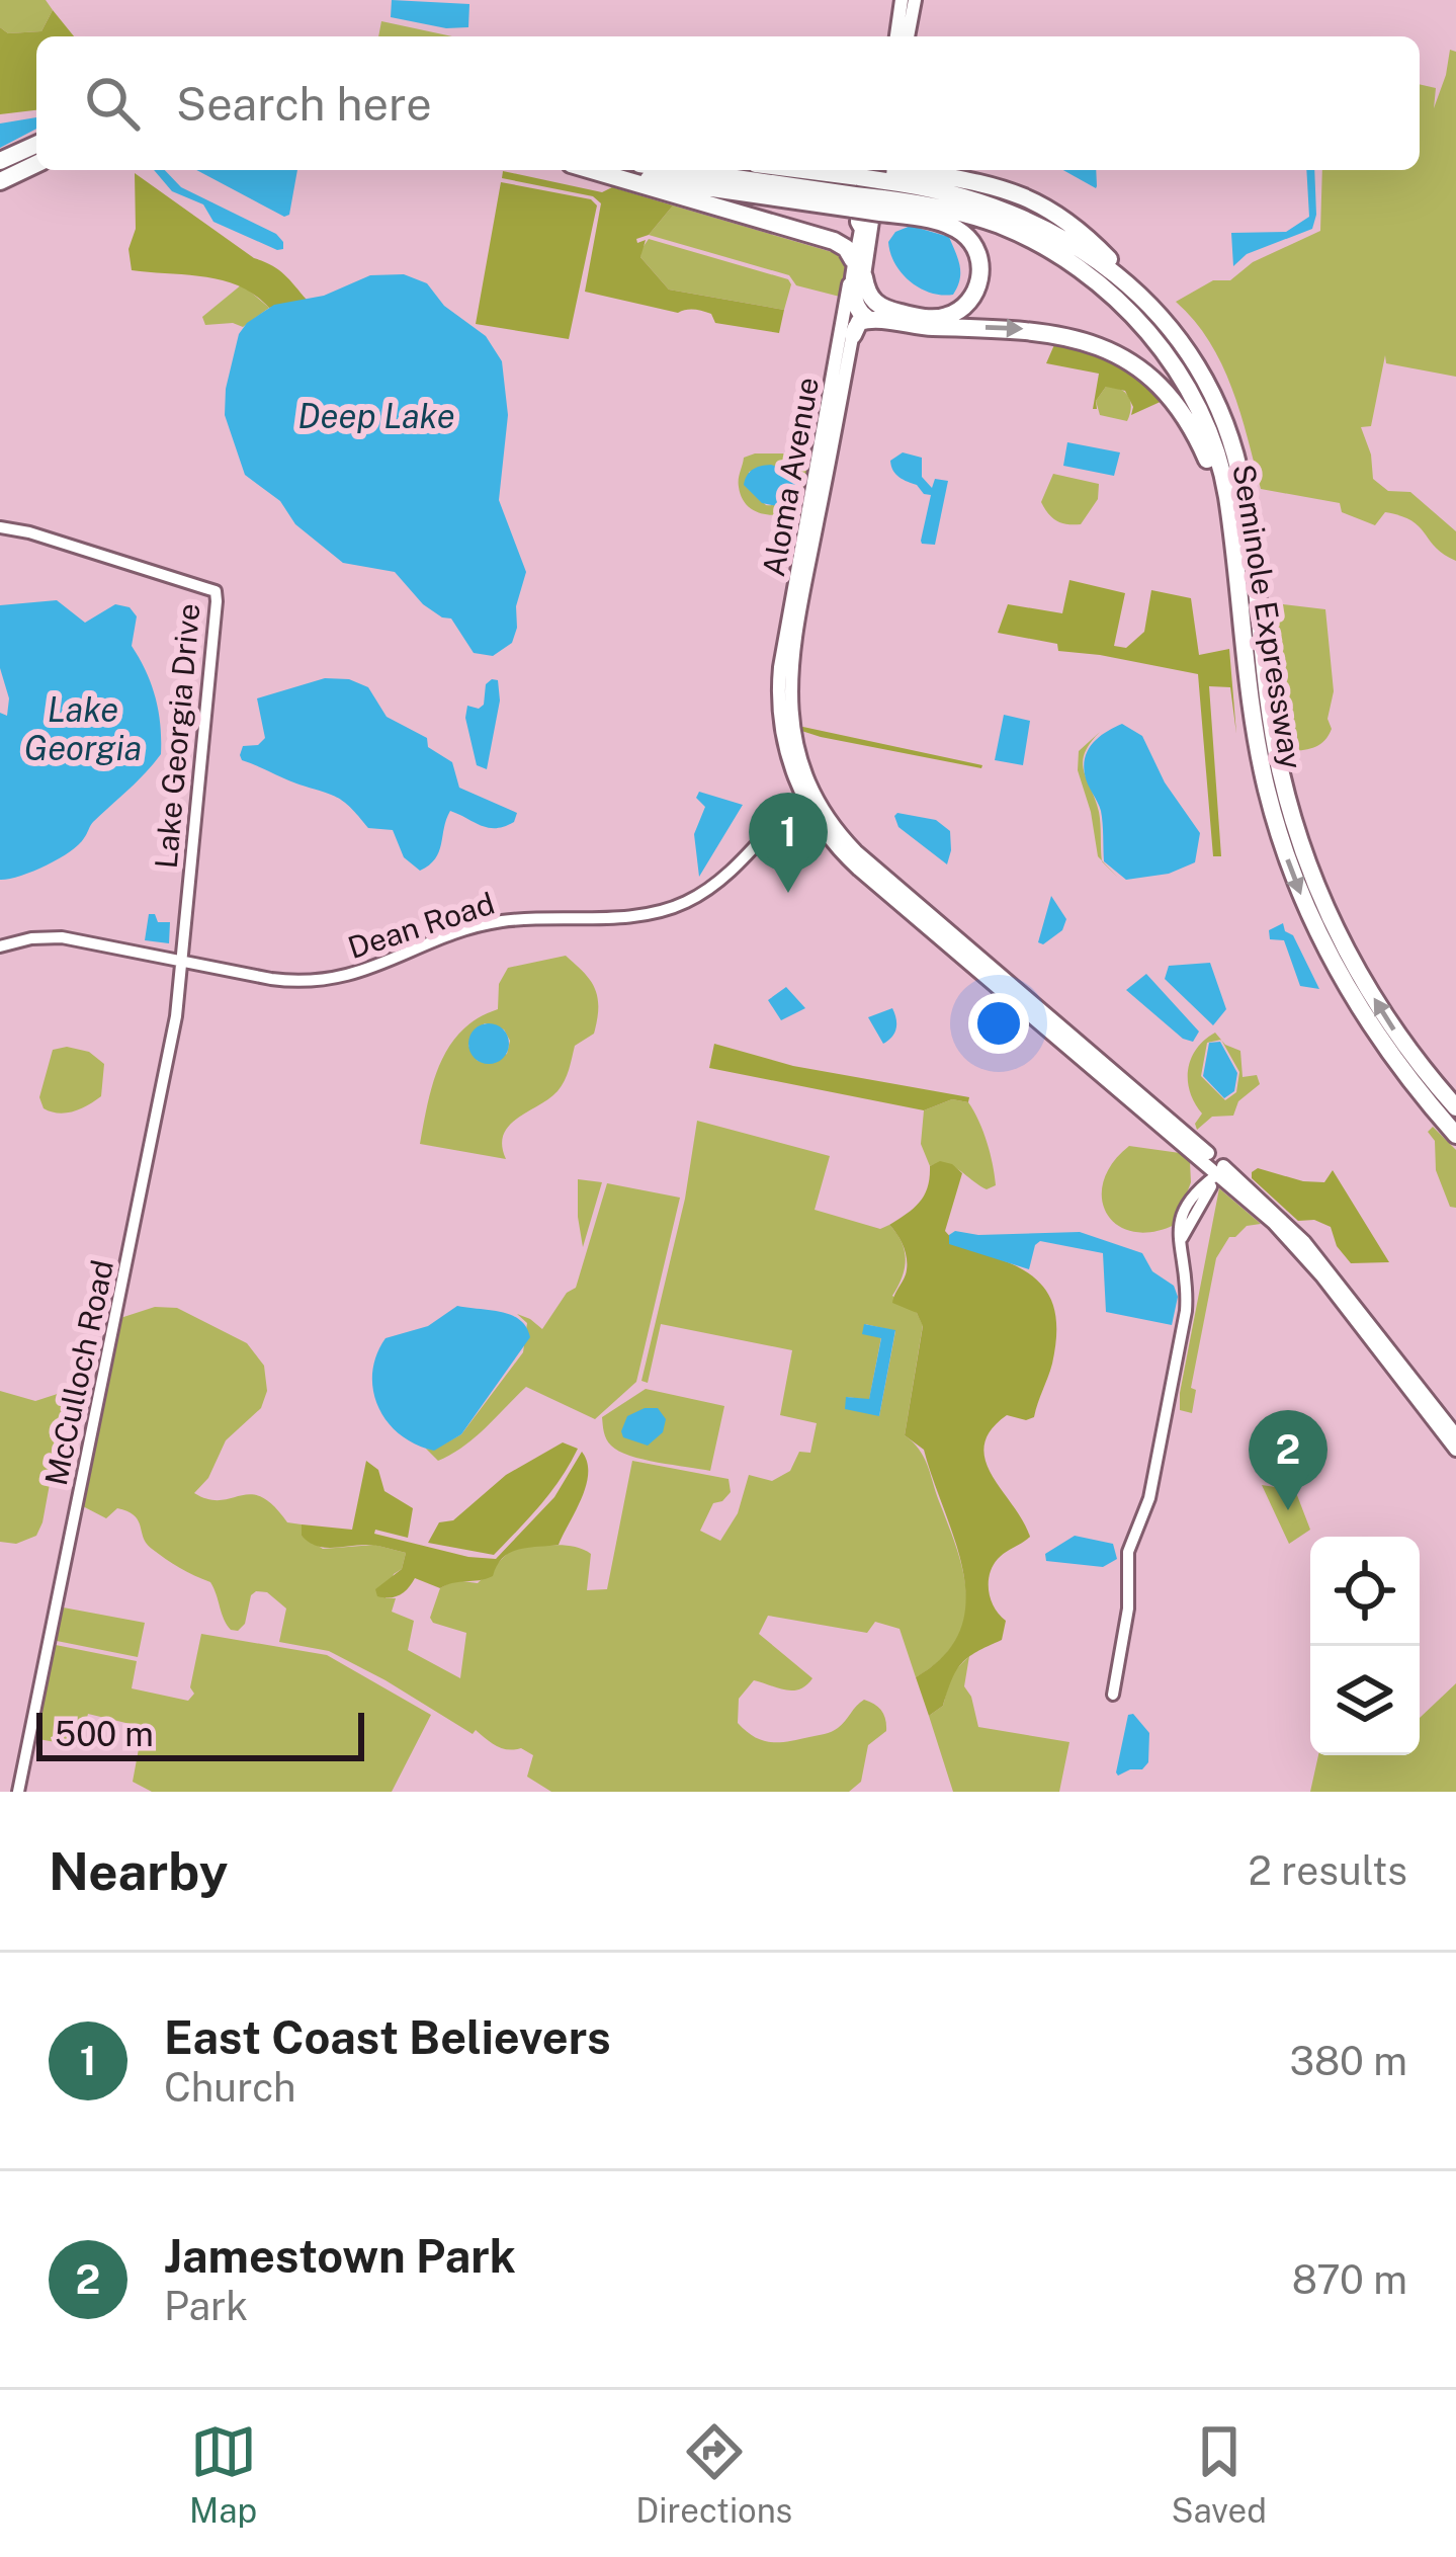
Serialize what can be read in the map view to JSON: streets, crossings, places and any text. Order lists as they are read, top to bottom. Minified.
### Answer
{"streets":{"highway":["Seminole Expressway"],"main road":["Aloma Avenue"],"street":["Lake Georgia Drive","Dean Road","McCulloch Road"]},"crossings":[["Aloma Avenue","Seminole Expressway"],["Aloma Avenue","Dean Road"],["Lake Georgia Drive","Dean Road"],["Lake Georgia Drive","McCulloch Road"],["Dean Road","McCulloch Road"]],"water":["Deep Lake","Lake Georgia"],"scale_bar":"500 m","page":{"search":"Search here","pins":["1","2"],"scale":"500 m","heading":["Nearby","2 results"],"list":[{"mark":"1","name":"East Coast Believers","note":"Church","value":"380 m"},{"mark":"2","name":"Jamestown Park","note":"Park","value":"870 m"}],"nav":["Map","Directions","Saved"]}}
